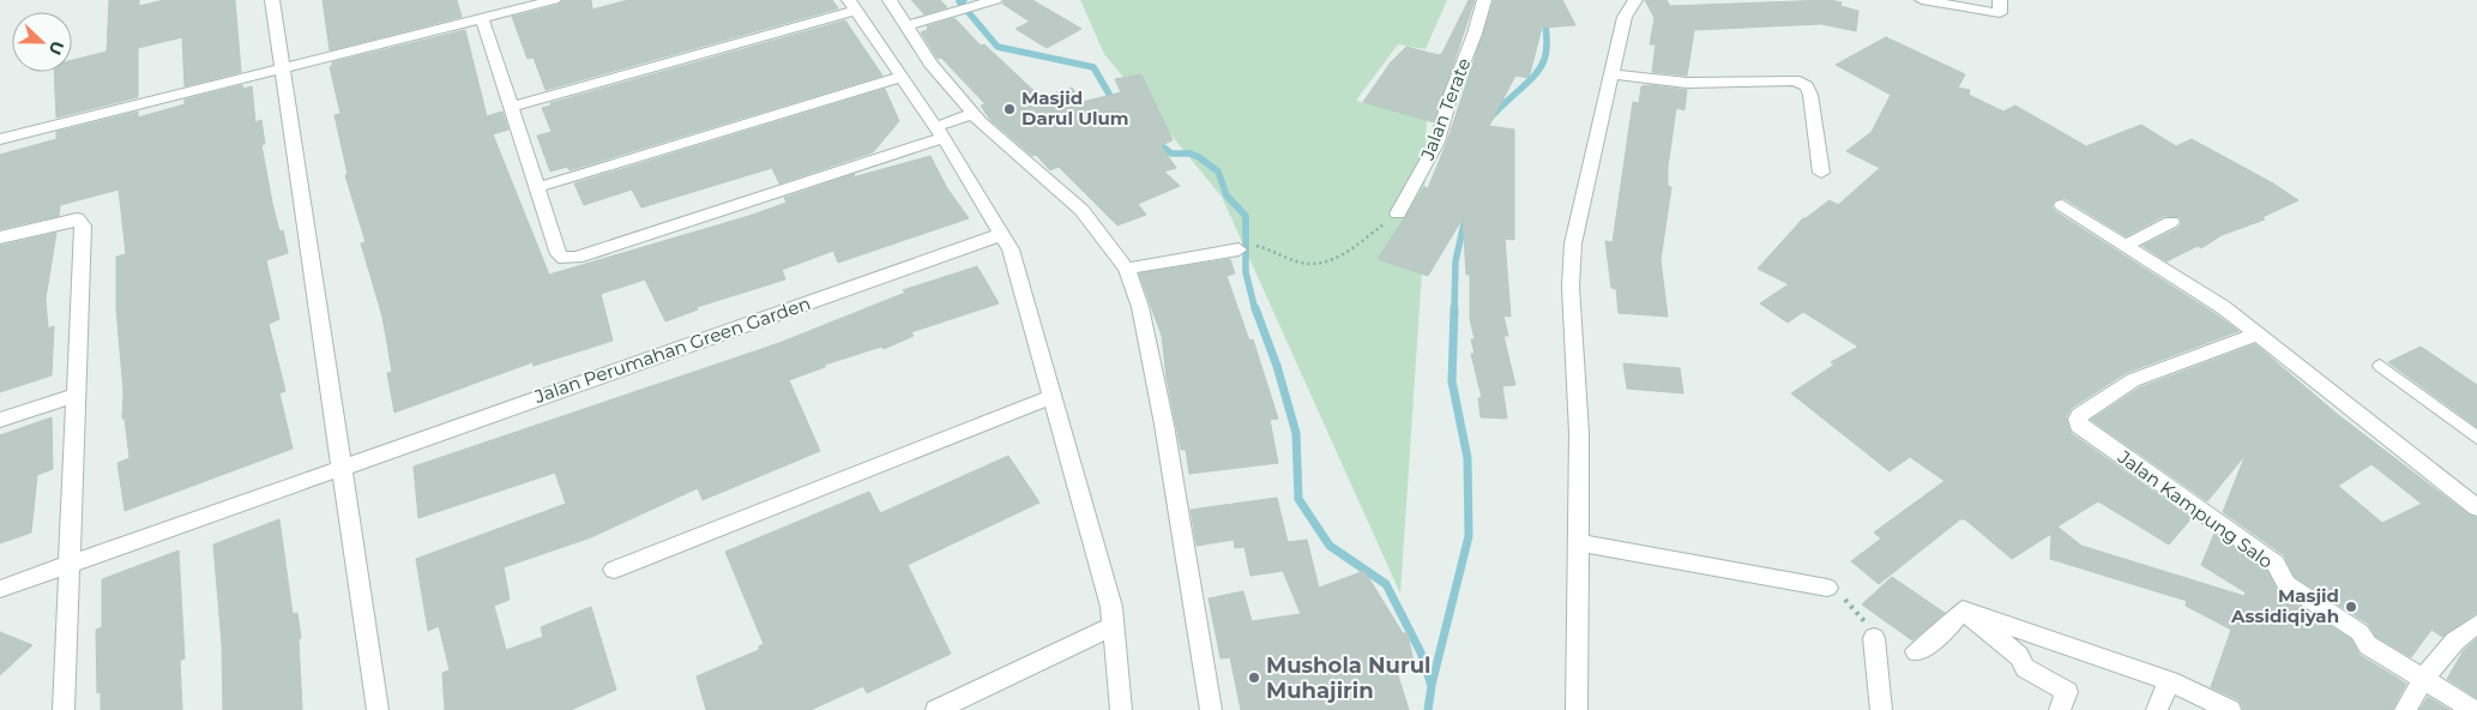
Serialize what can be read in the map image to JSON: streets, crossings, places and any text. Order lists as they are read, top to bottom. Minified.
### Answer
{"streets":{"street":["Jalan Terate","Jalan Perumahan Green Garden","Jalan Kampung Salo"]},"places":["Masjid Darul Ulum","Masjid Assidiqiyah","Mushola Nurul Muhajirin"],"north":"right"}
